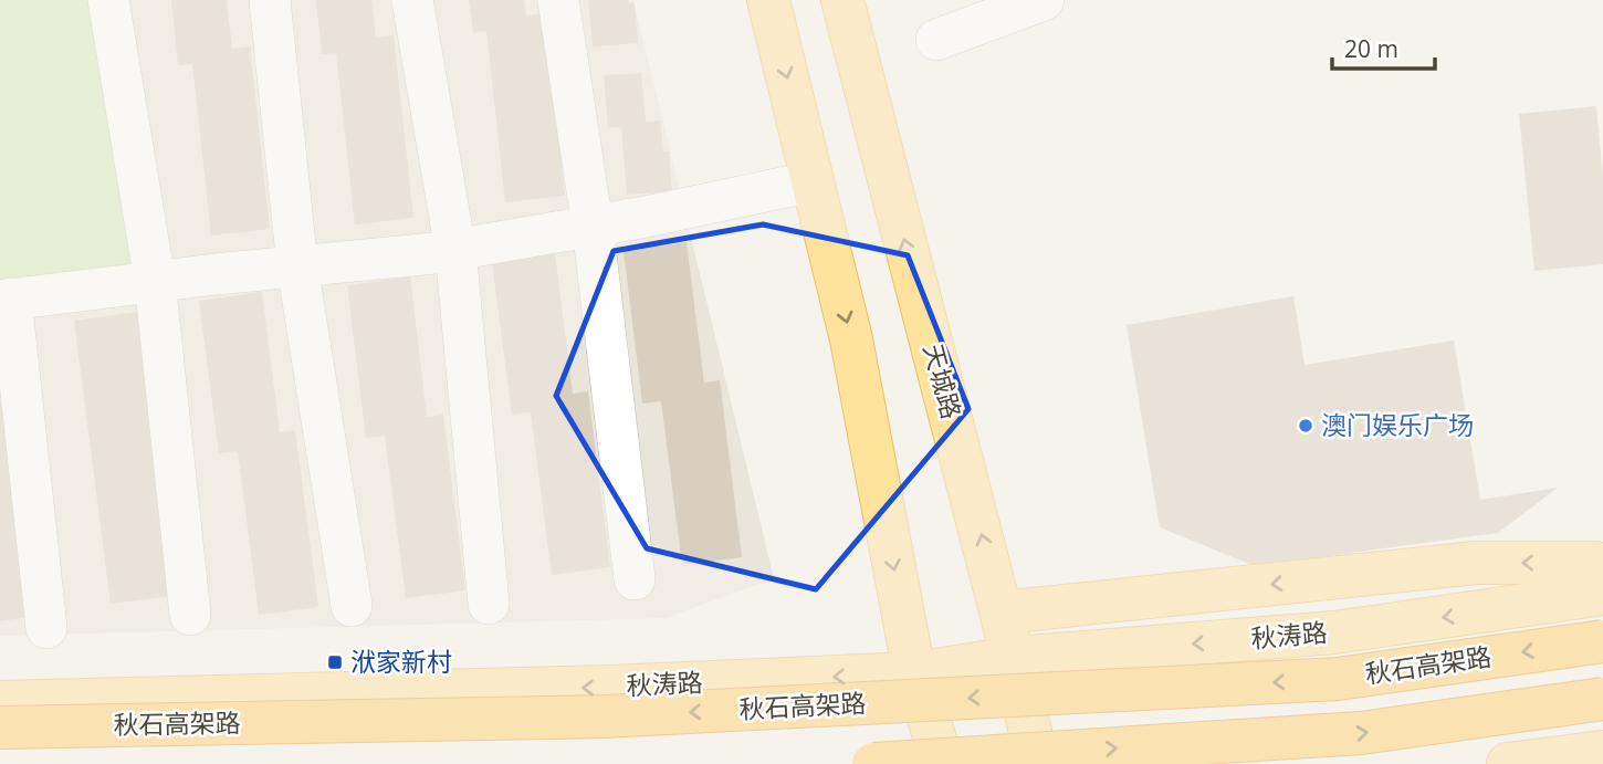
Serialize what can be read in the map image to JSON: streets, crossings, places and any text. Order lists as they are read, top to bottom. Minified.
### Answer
{"streets":{"highway":["秋石高架路"],"main road":["天城路","秋涛路"]},"crossings":[["天城路","秋涛路"]],"places":{"other":["澳门娱乐广场"],"transit":["洑家新村"]},"scale_bar":"20 m"}
